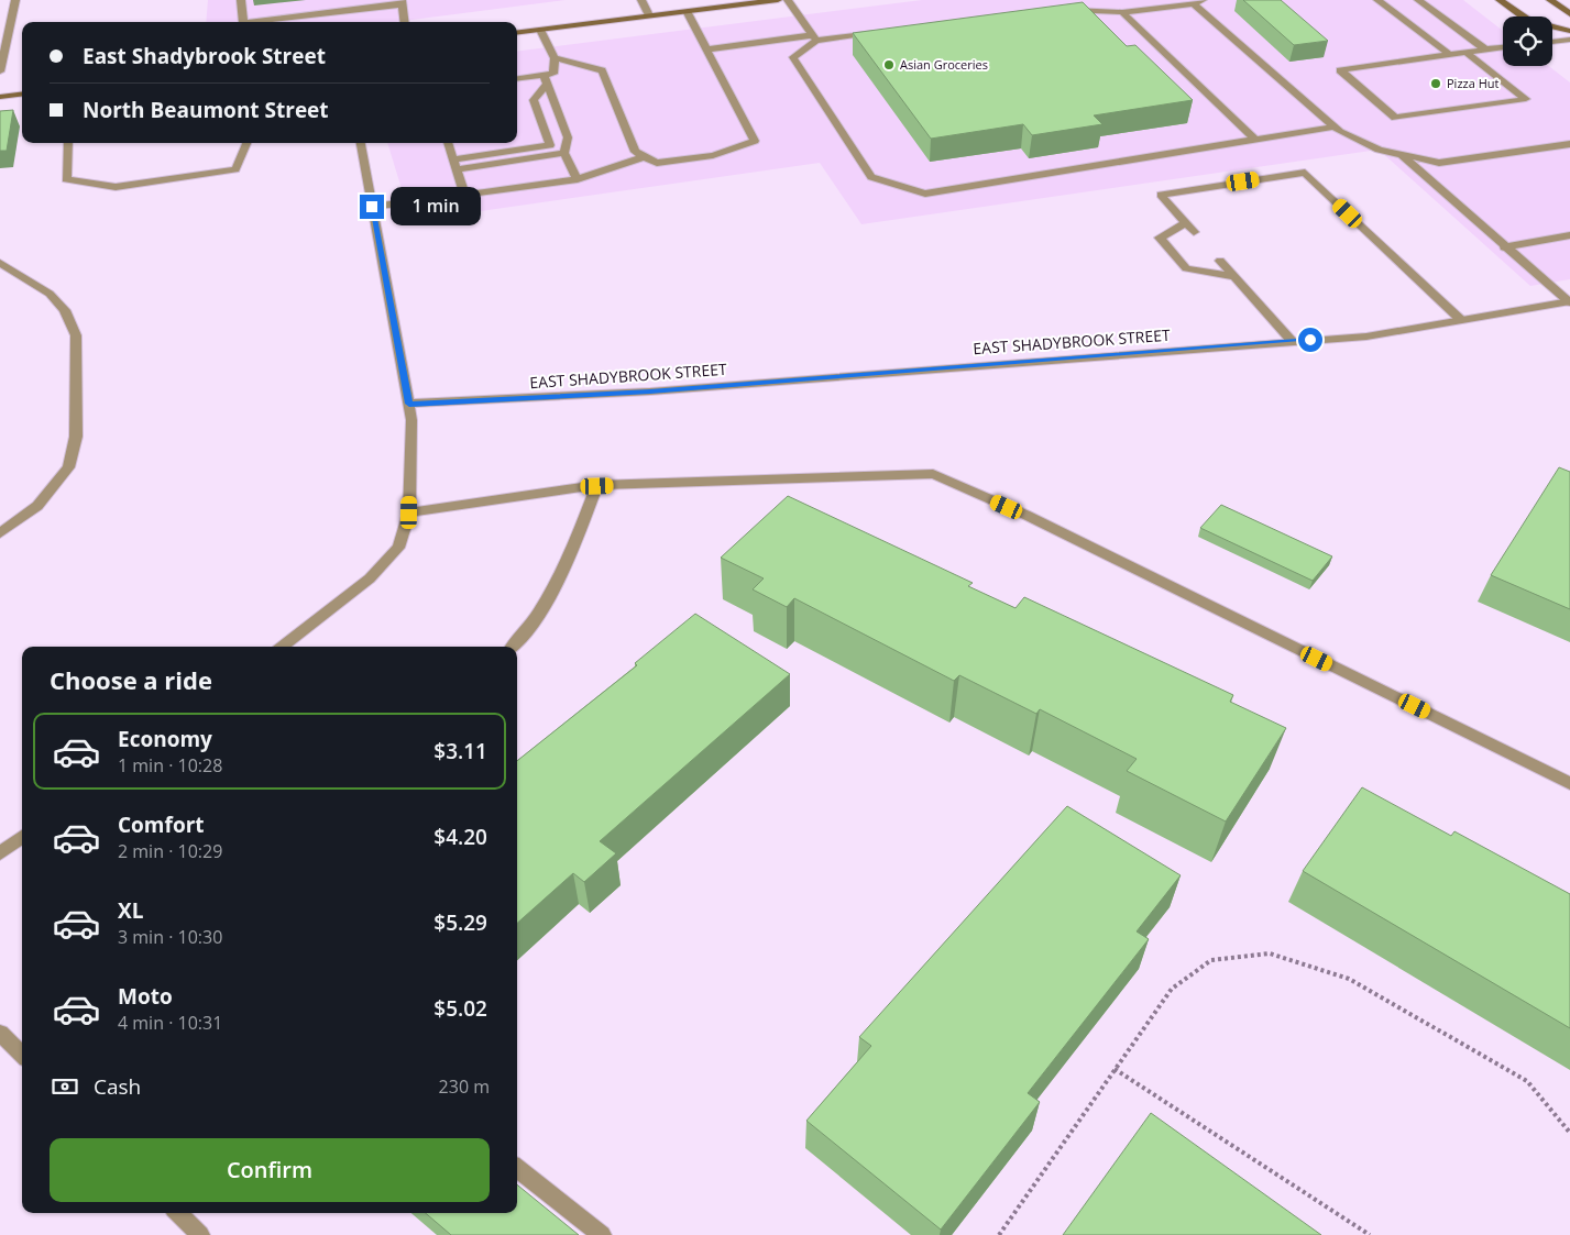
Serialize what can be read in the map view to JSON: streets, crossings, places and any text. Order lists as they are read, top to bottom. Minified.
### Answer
{"streets":{"street":["EAST SHADYBROOK STREET"]},"places":["Asian Groceries","Pizza Hut"],"page":{"banner":["East Shadybrook Street","North Beaumont Street"],"bubble":"1 min","heading":"Choose a ride","list":[{"name":"Economy","note":"1 min · 10:28","value":"$3.11"},{"name":"Comfort","note":"2 min · 10:29","value":"$4.20"},{"name":"XL","note":"3 min · 10:30","value":"$5.29"},{"name":"Moto","note":"4 min · 10:31","value":"$5.02"}],"pay":["Cash","230 m"],"buttons":"Confirm"}}
